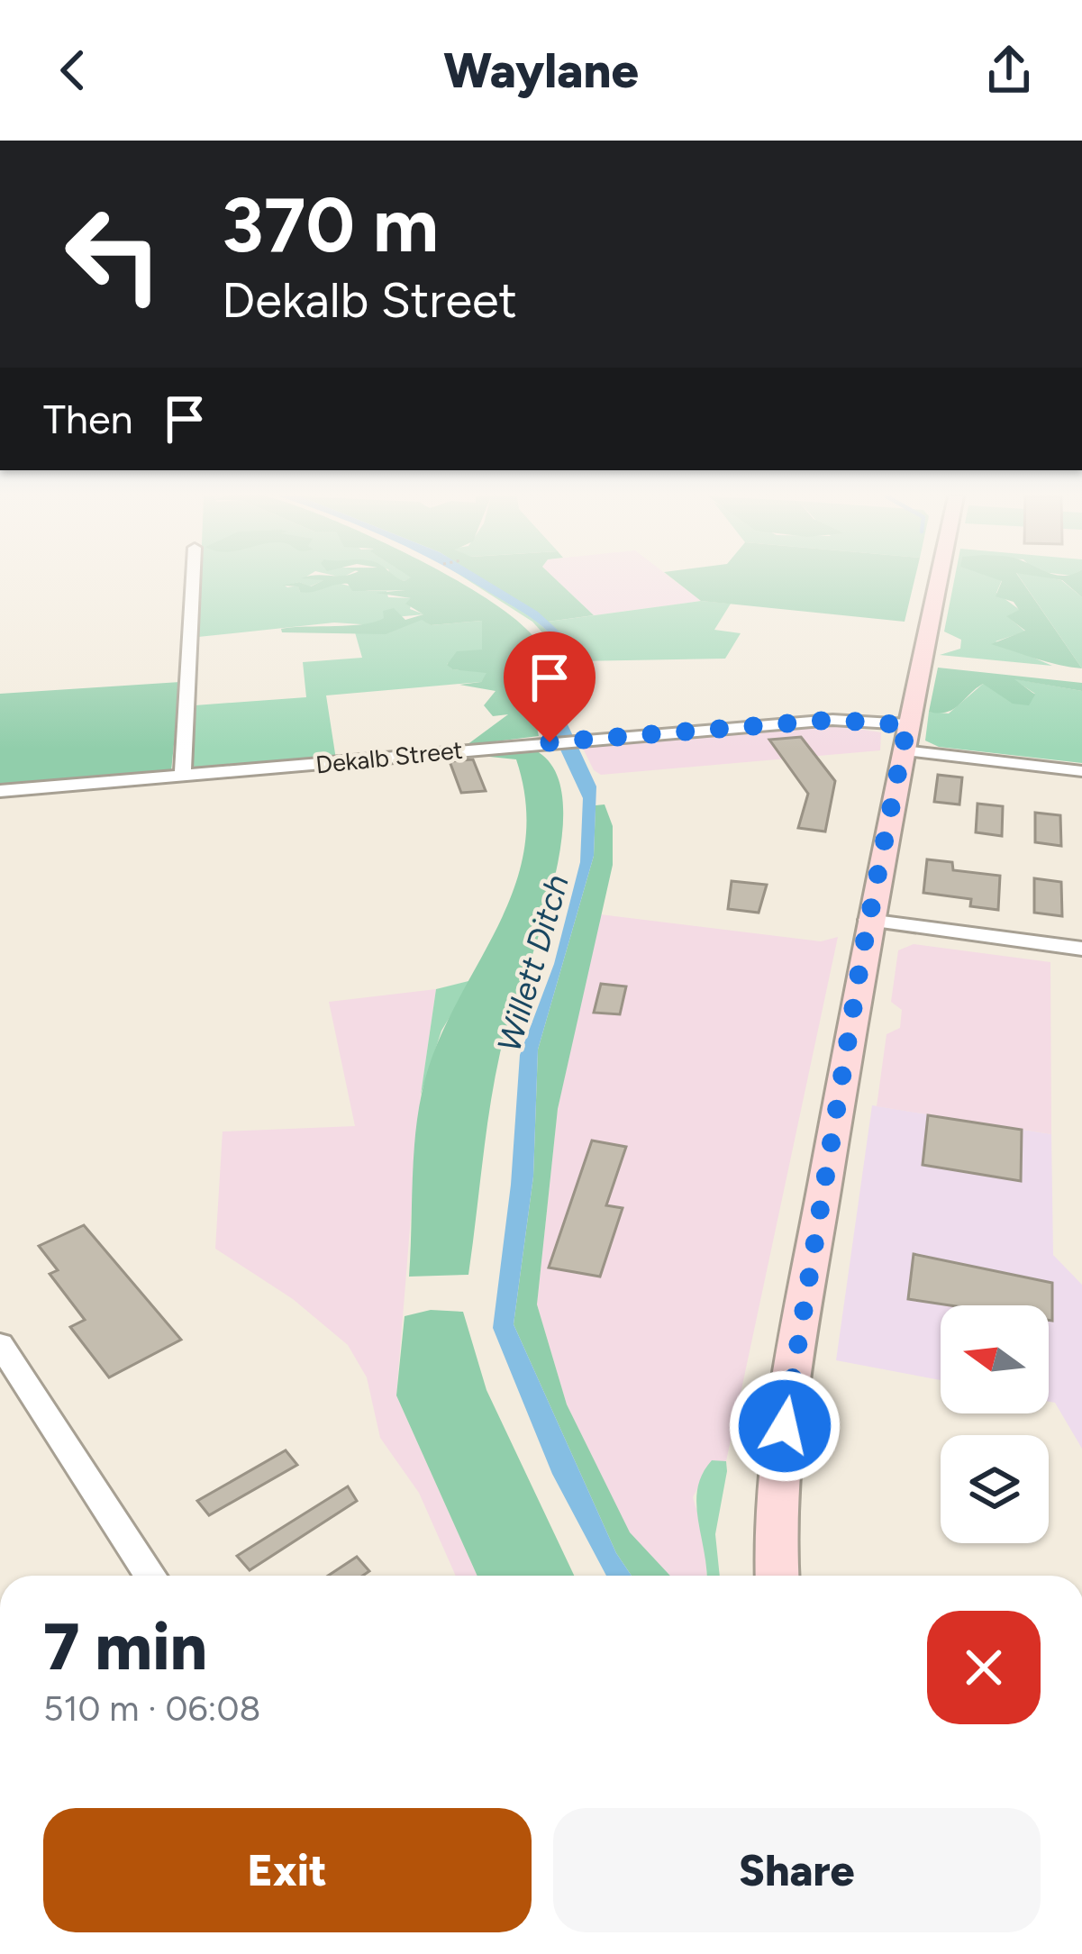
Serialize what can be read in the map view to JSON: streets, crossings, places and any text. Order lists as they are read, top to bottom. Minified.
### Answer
{"streets":{"street":["Dekalb Street"]},"water":["Willett Ditch"],"north":"left","page":{"header":"Waylane","turn":["370 m","Dekalb Street"],"then":"Then","heading":["7 min","510 m · 06:08"],"buttons":["Exit","Share"]}}
